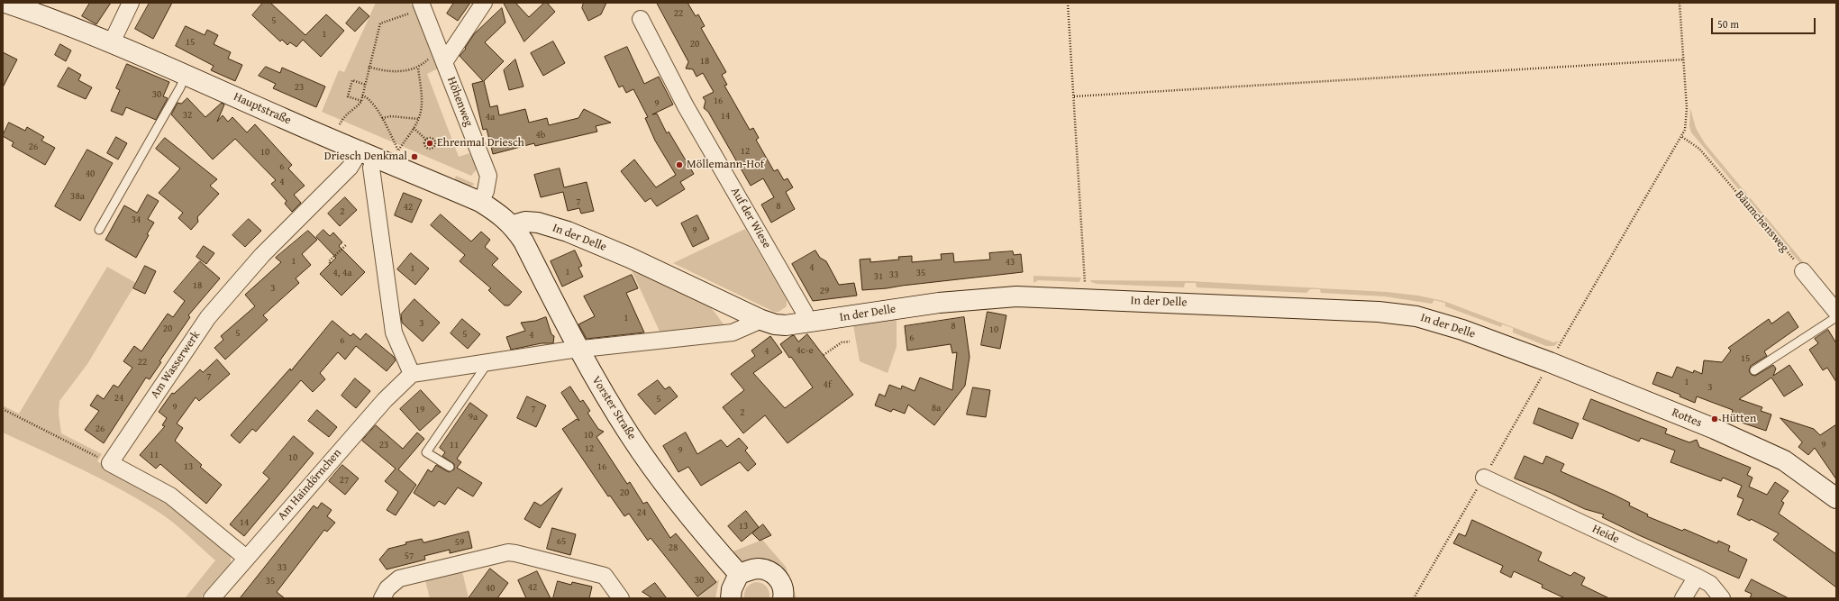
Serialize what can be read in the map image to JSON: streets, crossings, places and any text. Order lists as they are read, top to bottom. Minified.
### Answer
{"streets":{"street":["Höhenweg","Hauptstraße","Auf der Wiese","In der Delle","Am Wasserwerk","Vorster Straße","Rottes","Am Haindörnchen","Heide"],"path":["Bäumchensweg"]},"crossings":[["Höhenweg","Hauptstraße"],["Hauptstraße","In der Delle"],["Hauptstraße","Am Wasserwerk"],["Hauptstraße","Vorster Straße"],["Auf der Wiese","In der Delle"],["In der Delle","Vorster Straße"],["In der Delle","Rottes"]],"places":["Ehrenmal Driesch","Driesch Denkmal","Möllemann-Hof","Hütten"],"house_numbers":["22","5","1","15","20","18","23","30","16","9","32","14","4a","4b","26","12","10","6","40","4","38a","7","8","42","2","34","9","1","43","4","1","1","4, 4a","35","33","31","18","3","29","1","3","8","20","10","5","5","4","6","6","4c-e","4","15","22","7","1","4f","3","24","5","9","8a","7","19","2","9a","26","10","23","11","9","12","9","11","10","13","16","27","20","24","14","13","65","59","28","57","33","30","35","42","40"],"scale_bar":"50 m"}
